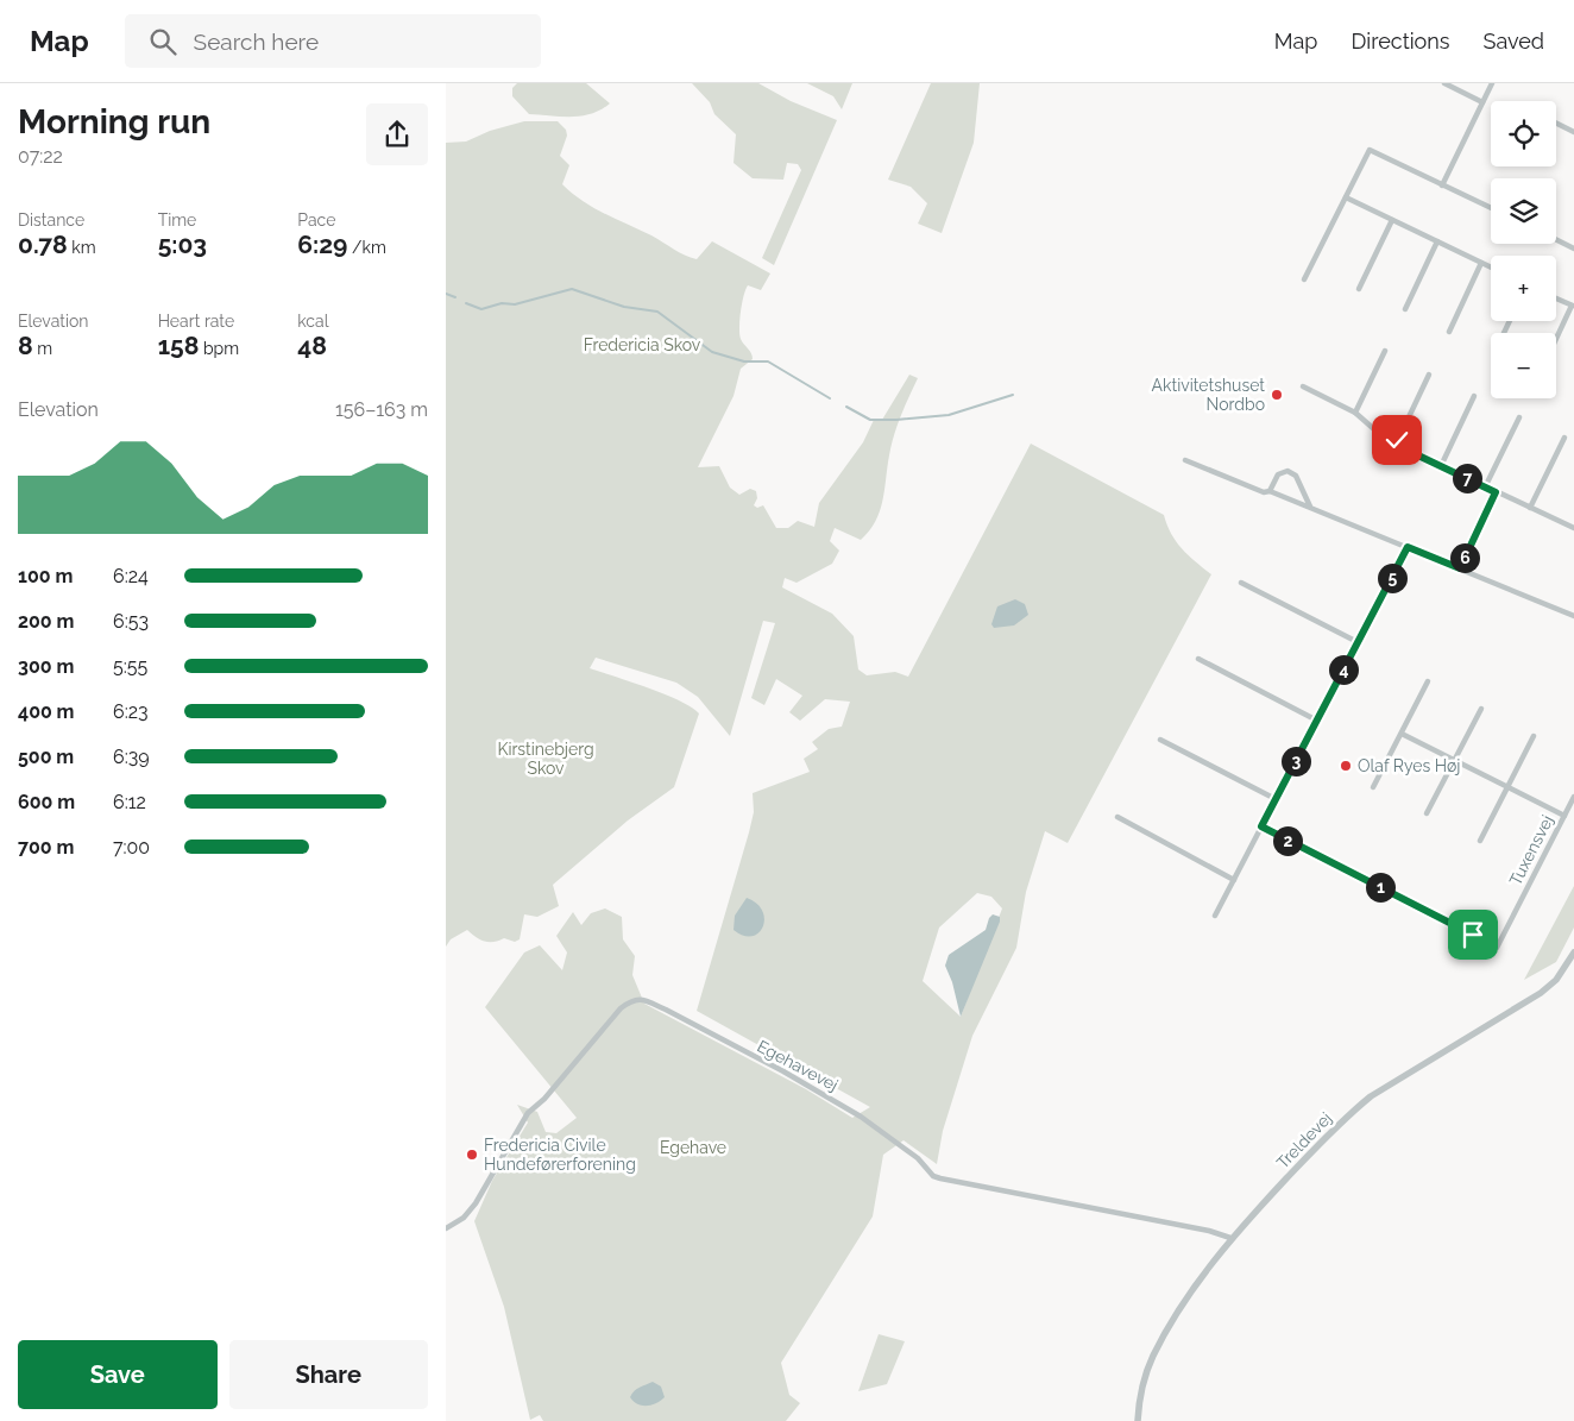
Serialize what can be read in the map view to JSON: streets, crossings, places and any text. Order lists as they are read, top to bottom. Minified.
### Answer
{"streets":{"street":["Tuxensvej","Egehavevej","Treldevej"]},"crossings":[["Egehavevej","Treldevej"]],"parks":["Fredericia Skov","Kirstinebjerg Skov","Egehave"],"places":["Aktivitetshuset Nordbo","Olaf Ryes Høj","Fredericia Civile Hundeførerforening"],"page":{"header":"Map","search":"Search here","nav":["Map","Directions","Saved"],"heading":["Morning run","07:22"],"map_buttons":["+","−"],"stats":[["Distance","0.78 km"],["Time","5:03"],["Pace","6:29 /km"],["Elevation","8 m"],["Heart rate","158 bpm"],["kcal","48"]],"chart":["Elevation","156–163 m"],"pins":["7","6","5","4","3","2","1"],"list":[{"name":"100 m","note":"6:24"},{"name":"200 m","note":"6:53"},{"name":"300 m","note":"5:55"},{"name":"400 m","note":"6:23"},{"name":"500 m","note":"6:39"},{"name":"600 m","note":"6:12"},{"name":"700 m","note":"7:00"}],"buttons":["Save","Share"]}}
